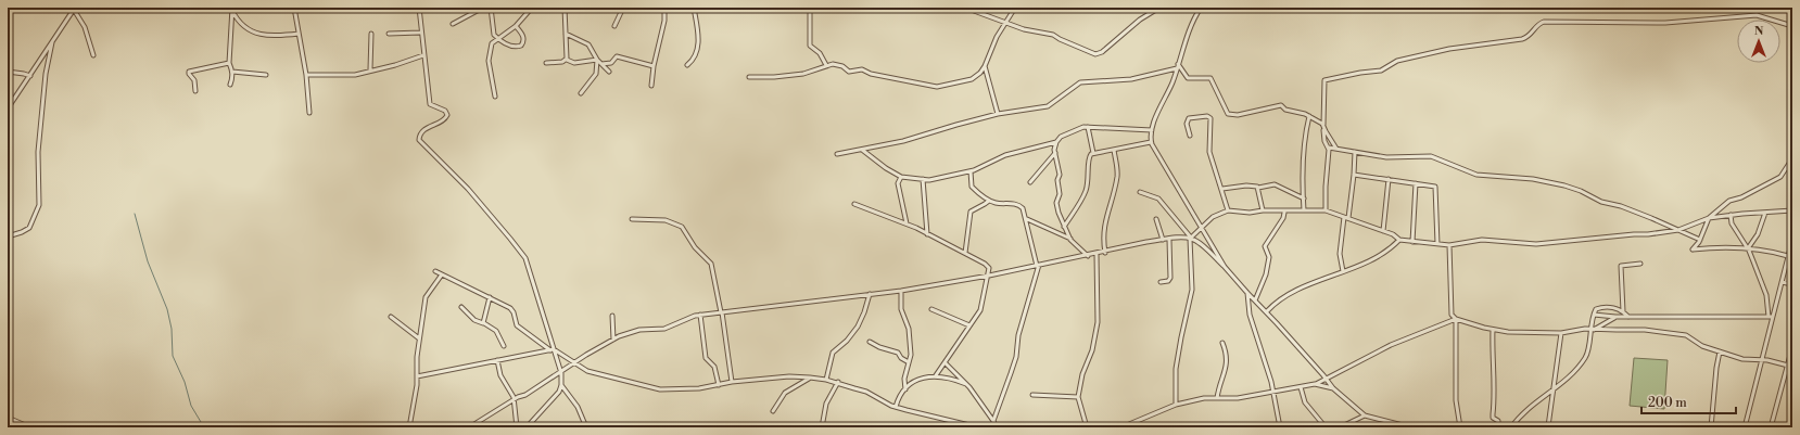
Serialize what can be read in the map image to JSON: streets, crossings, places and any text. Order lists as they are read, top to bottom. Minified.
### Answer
{"scale_bar":"200 m","north":"top"}
